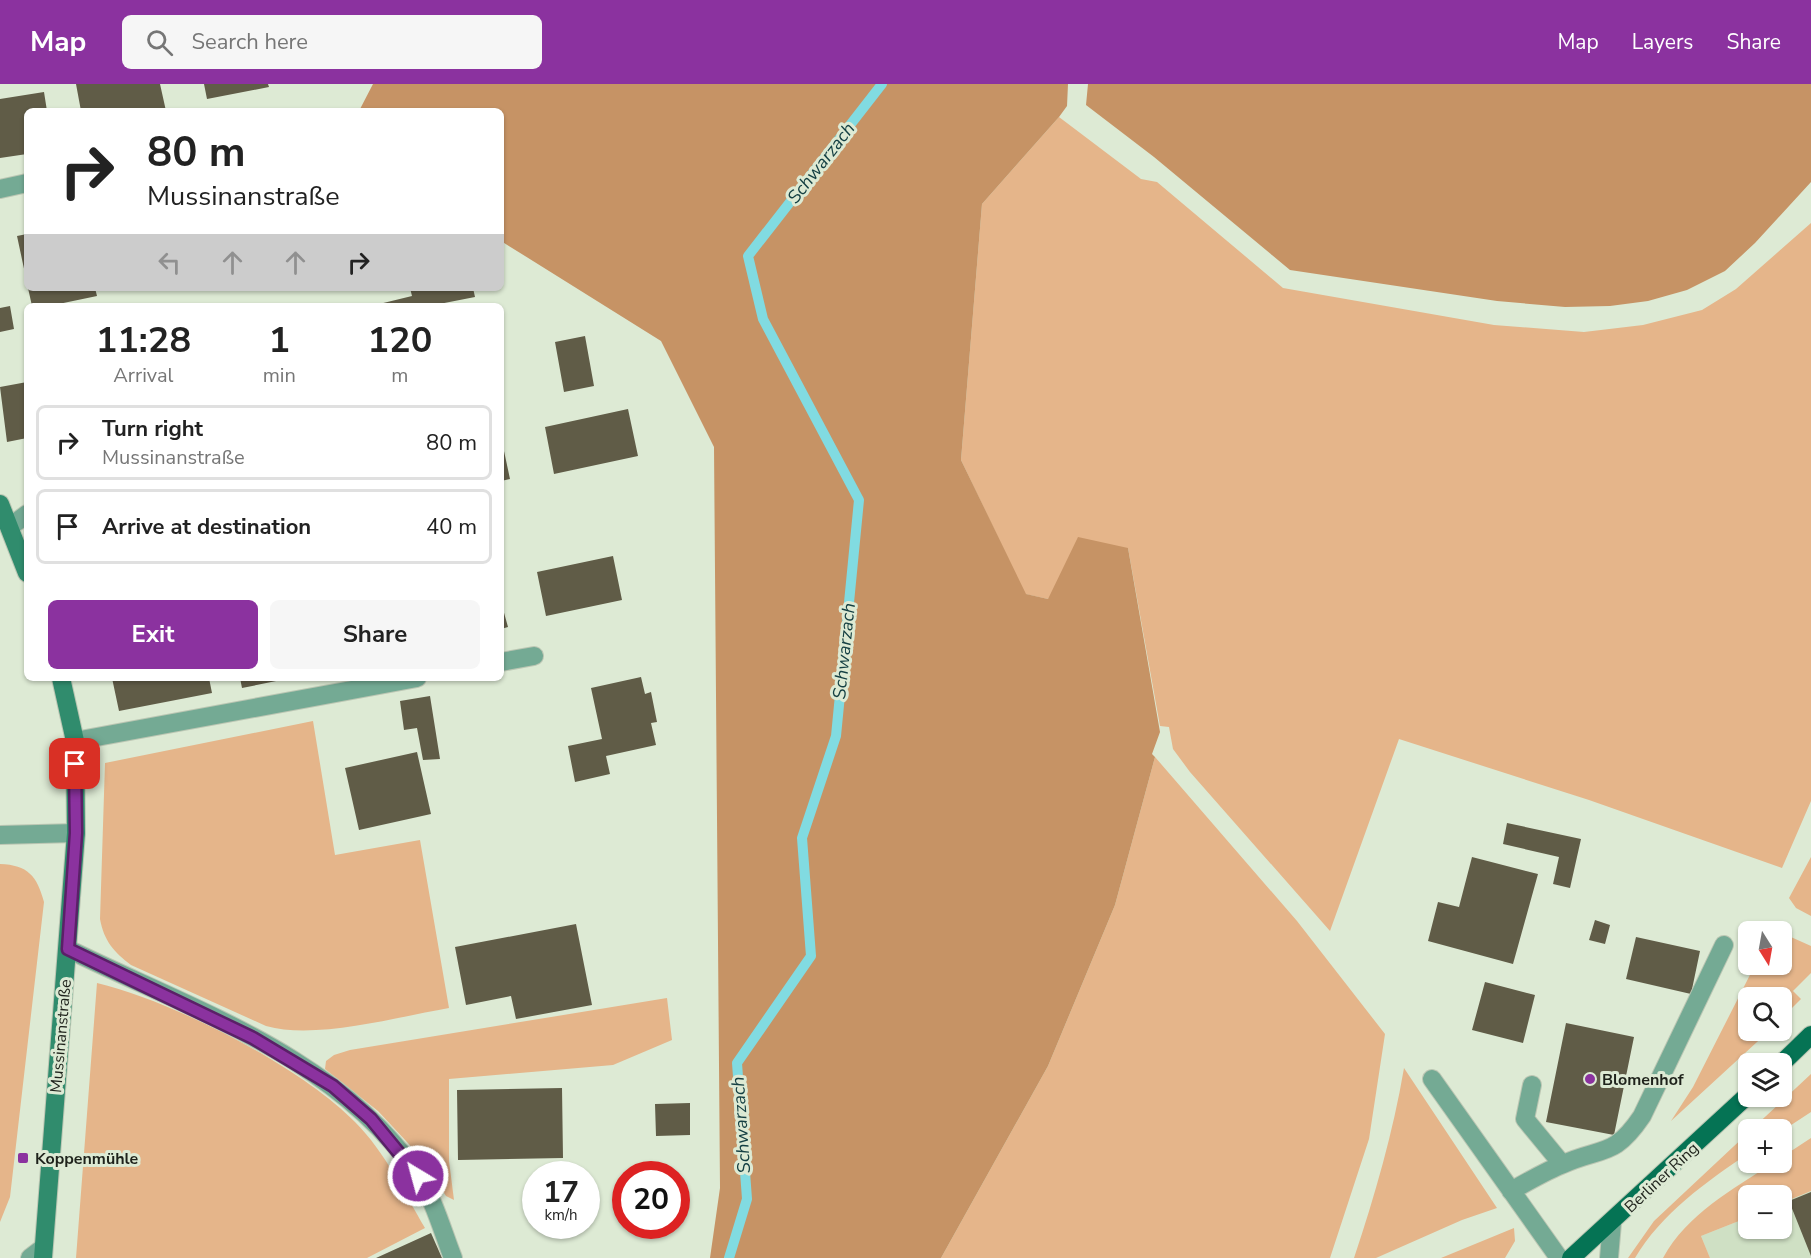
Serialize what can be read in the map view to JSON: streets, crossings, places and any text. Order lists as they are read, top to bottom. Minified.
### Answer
{"streets":{"main road":["Berliner Ring"],"street":["Mussinanstraße"]},"water":["Schwarzach"],"places":{"other":["Blomenhof"],"transit":["Koppenmühle"]},"north":"bottom","page":{"header":"Map","search":"Search here","nav":["Map","Layers","Share"],"turn":["80 m","Mussinanstraße"],"eta":["11:28","Arrival","1","min","120","m"],"list":[{"name":"Turn right","note":"Mussinanstraße","value":"80 m"},{"name":"Arrive at destination","value":"40 m"}],"buttons":["Exit","Share"],"map_buttons":["+","−"],"speed":"17 km/h","limit":"20"}}
